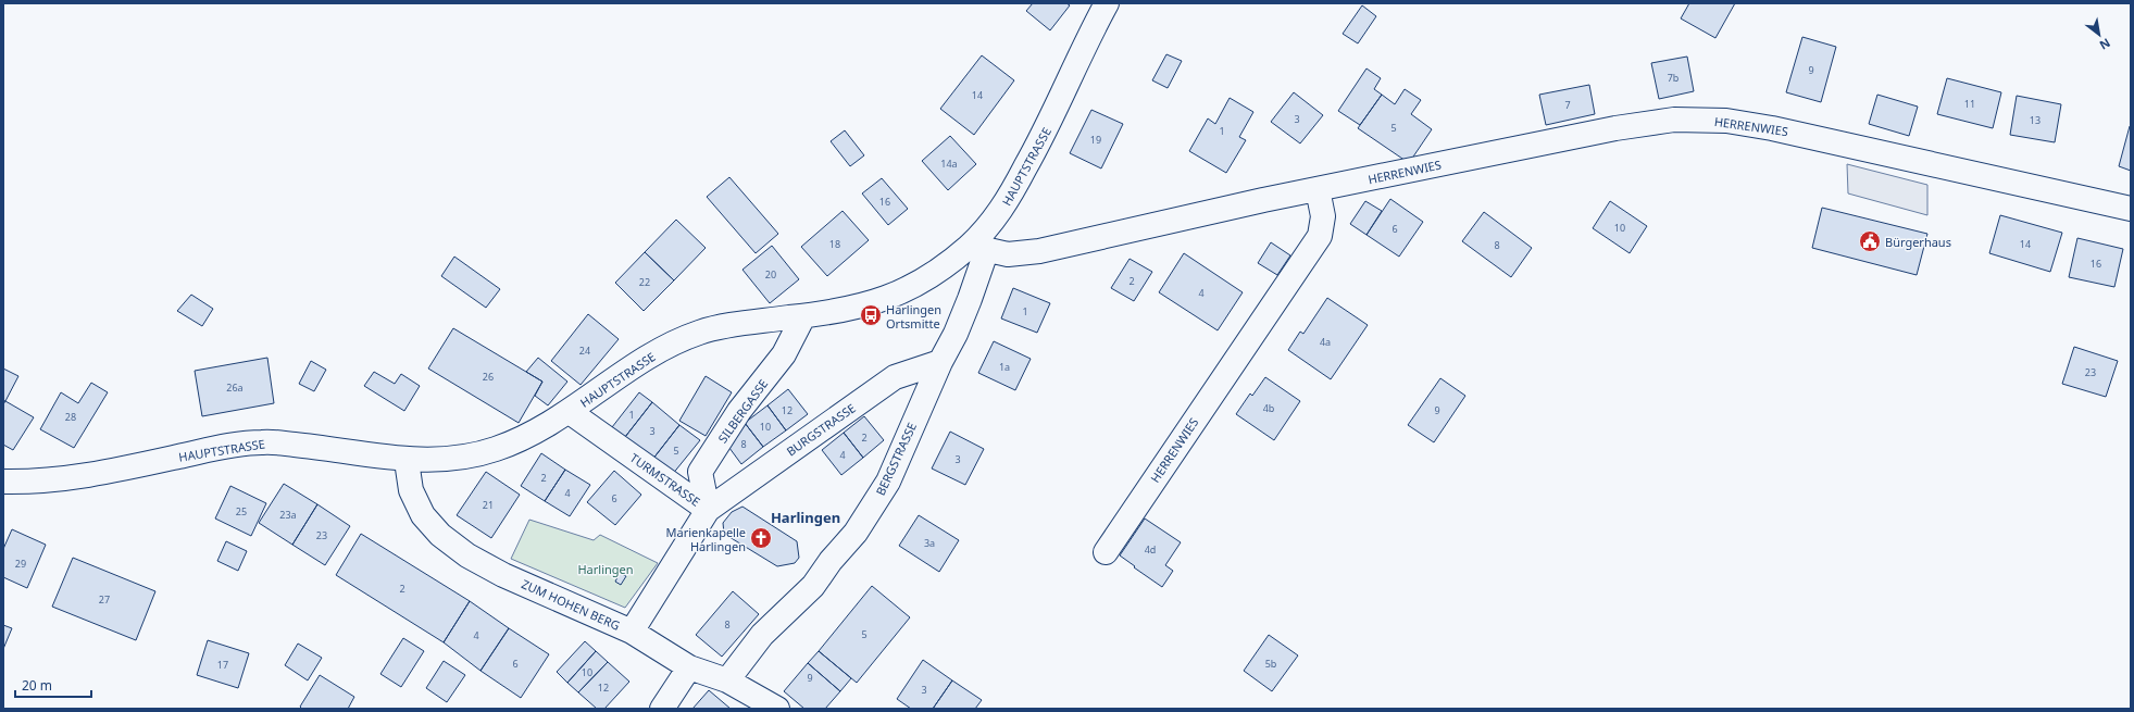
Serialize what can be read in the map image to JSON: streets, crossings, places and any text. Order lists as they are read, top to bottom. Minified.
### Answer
{"streets":{"street":["HERRENWIES","HAUPTSTRASSE","SILBERGASSE","BURGSTRASSE","BERGSTRASSE","TURMSTRASSE","ZUM HOHEN BERG"]},"crossings":[["HERRENWIES","HAUPTSTRASSE"],["HERRENWIES","BERGSTRASSE"],["HAUPTSTRASSE","SILBERGASSE"],["HAUPTSTRASSE","BERGSTRASSE"],["HAUPTSTRASSE","TURMSTRASSE"],["HAUPTSTRASSE","ZUM HOHEN BERG"],["SILBERGASSE","BURGSTRASSE"],["SILBERGASSE","TURMSTRASSE"],["BURGSTRASSE","BERGSTRASSE"],["BURGSTRASSE","TURMSTRASSE"],["BERGSTRASSE","ZUM HOHEN BERG"],["TURMSTRASSE","ZUM HOHEN BERG"]],"districts":["Harlingen"],"parks":["Harlingen"],"places":{"public building":["Bürgerhaus"],"bus stop":["Harlingen Ortsmitte"],"church":["Marienkapelle Harlingen"]},"house_numbers":["9","7b","14","11","7","3","13","5","1","19","14a","16","10","6","18","14","8","16","20","2","22","4","1","4a","24","1a","23","26","26a","4b","12","9","1","28","10","3","2","8","5","4","3","2","4","6","21","25","23a","23","3a","4d","29","2","27","8","5","4","6","5b","17","10","9","12","3"],"scale_bar":"20 m","north":"bottom right"}
